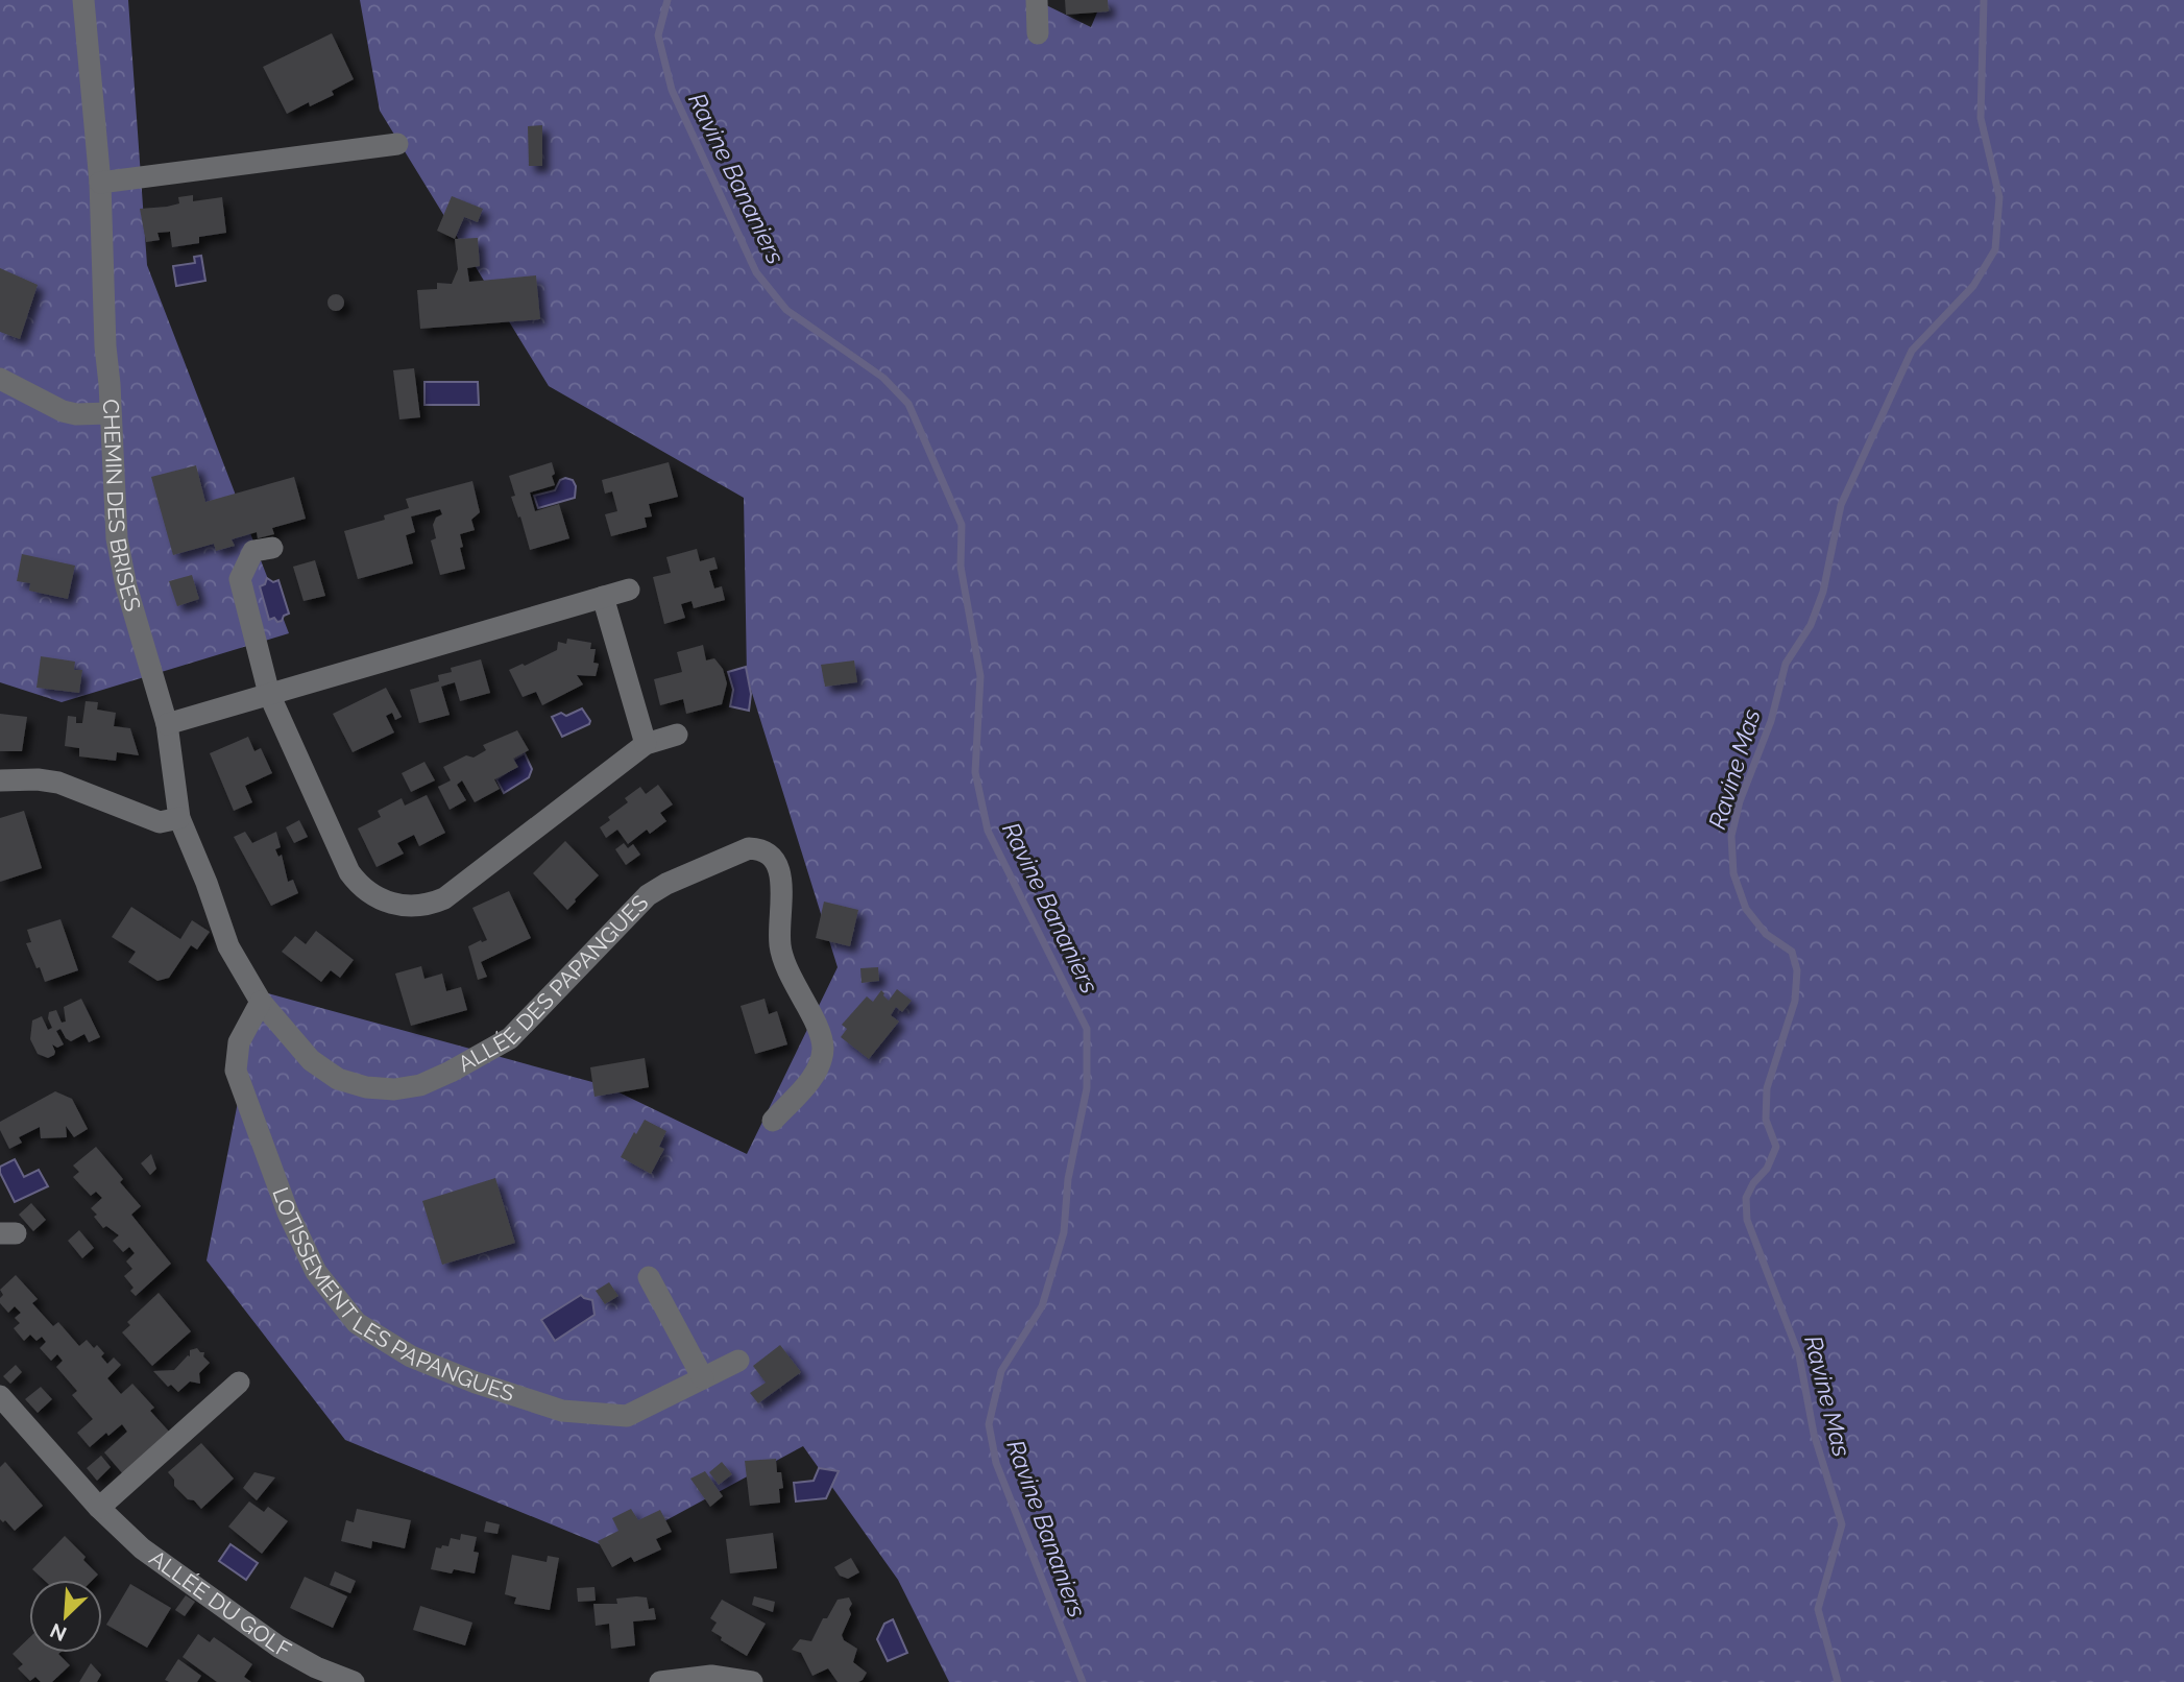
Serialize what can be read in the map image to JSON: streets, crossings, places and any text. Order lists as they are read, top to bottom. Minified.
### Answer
{"streets":{"street":["CHEMIN DES BRISES","ALLÉE DES PAPANGUES","LOTISSEMENT LES PAPANGUES","ALLÉE DU GOLF"]},"crossings":[["CHEMIN DES BRISES","ALLÉE DES PAPANGUES"],["ALLÉE DES PAPANGUES","LOTISSEMENT LES PAPANGUES"]],"water":["Ravine Bananiers","Ravine Mas"],"north":"bottom left"}
